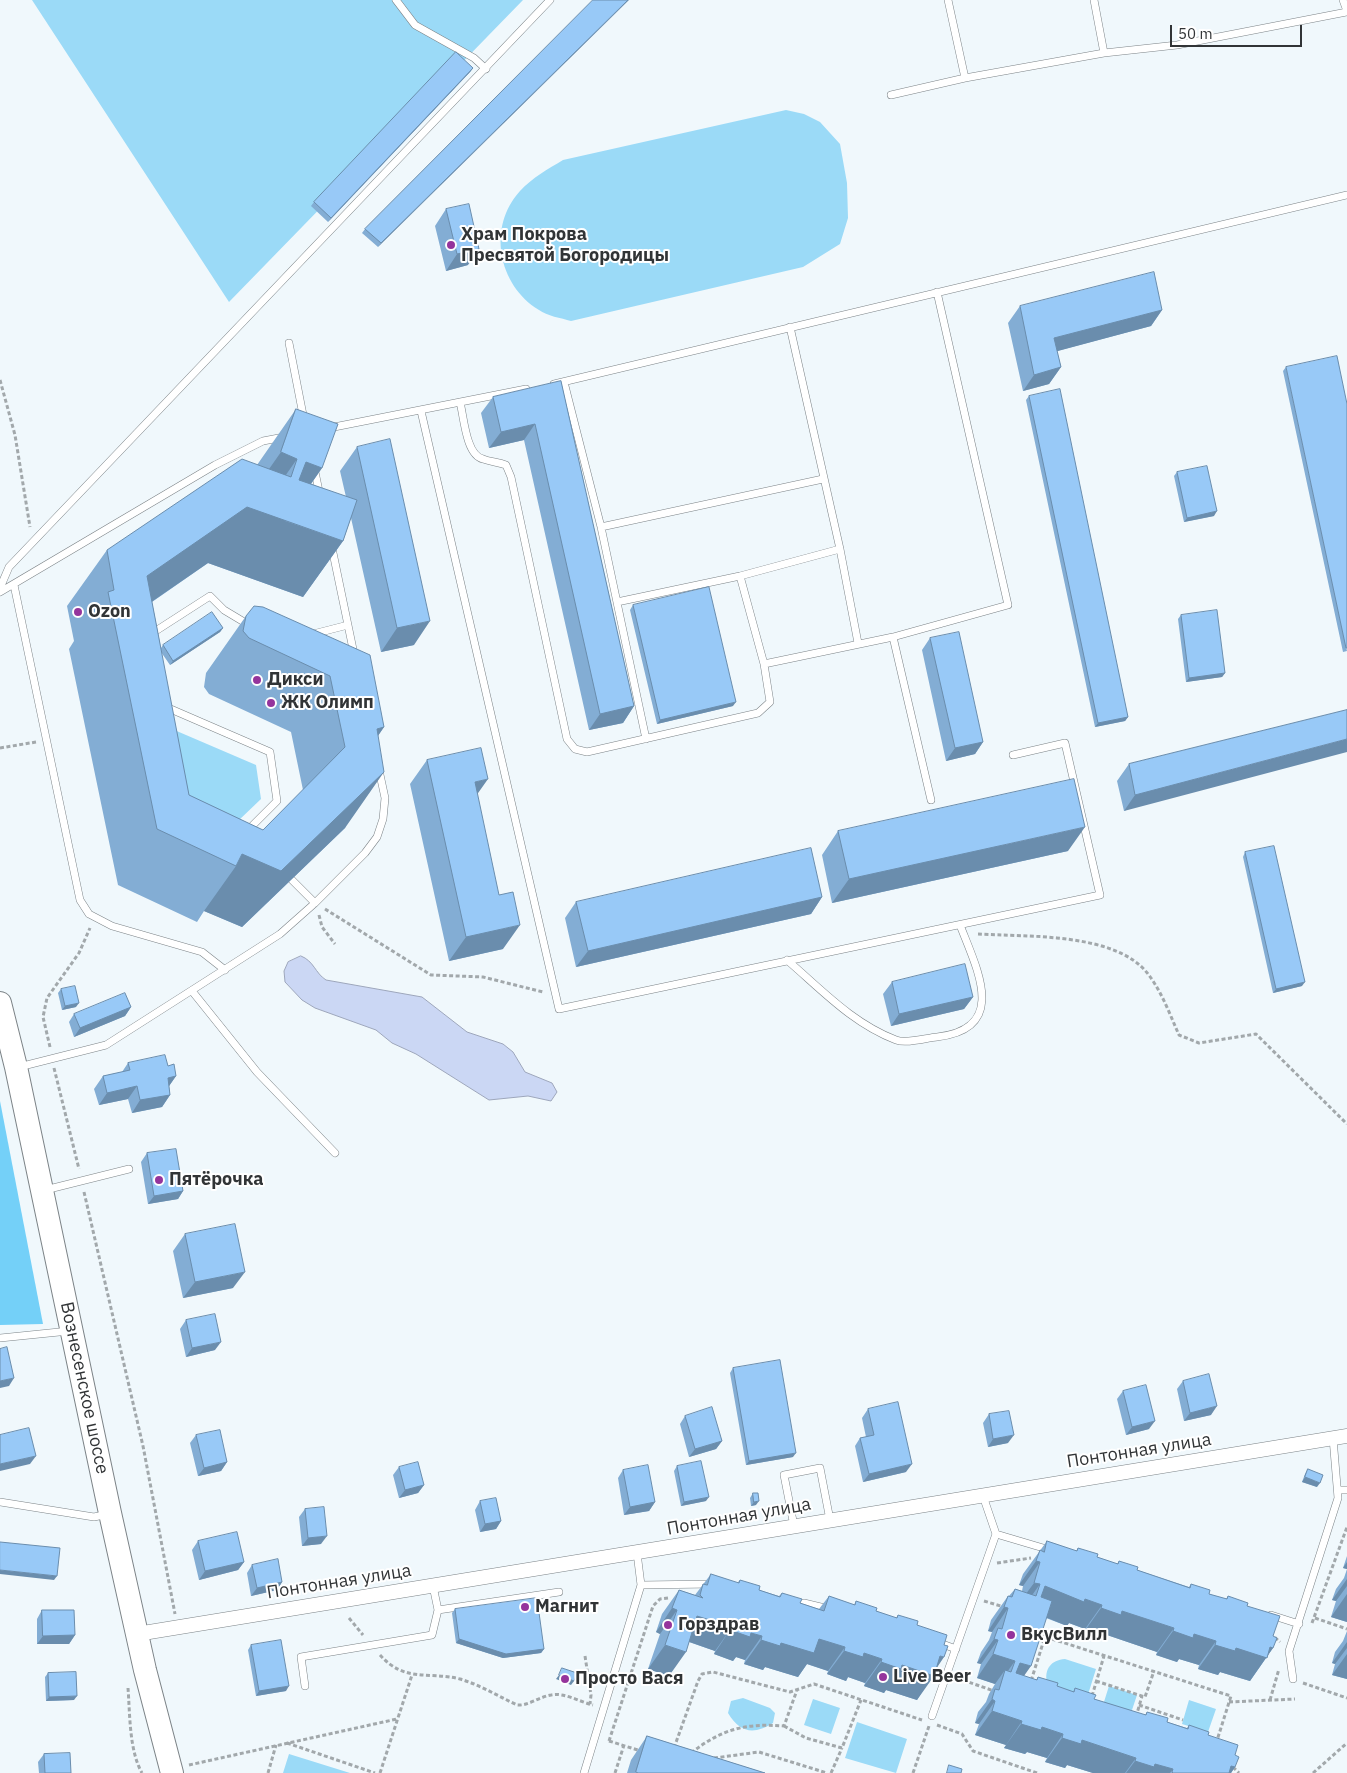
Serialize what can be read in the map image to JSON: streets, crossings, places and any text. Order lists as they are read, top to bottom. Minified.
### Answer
{"streets":{"main road":["Вознесенское шоссе"],"street":["Понтонная улица"]},"crossings":[["Вознесенское шоссе","Понтонная улица"]],"places":["Храм Покрова Пресвятой Богородицы","Ozon","Дикси","ЖК Олимп","Пятёрочка","Магнит","Горздрав","ВкусВилл","Live Beer","Просто Вася"],"scale_bar":"50 m"}
